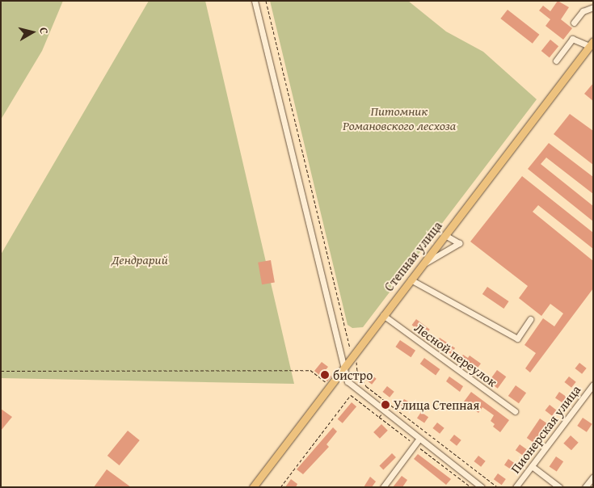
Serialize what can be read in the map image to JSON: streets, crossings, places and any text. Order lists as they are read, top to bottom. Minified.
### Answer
{"streets":{"main road":["Степная улица"],"street":["Лесной переулок","Пионерская улица"]},"crossings":[["Степная улица","Лесной переулок"]],"parks":["Питомник Романовского лесхоза","Дендрарий"],"places":["бистро","Улица Степная"],"north":"right"}
